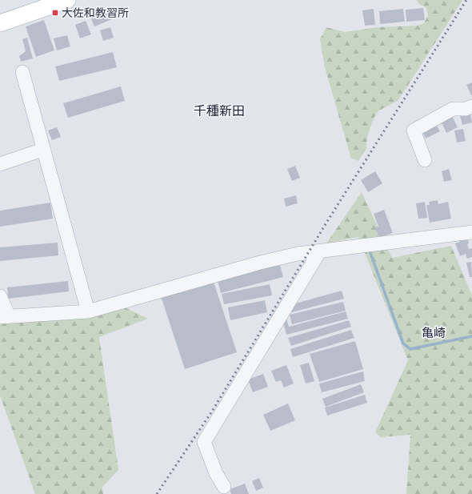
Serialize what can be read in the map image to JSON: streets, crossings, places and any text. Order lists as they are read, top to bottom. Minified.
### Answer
{"districts":["千種新田","亀崎"],"places":{"transit":["大佐和教習所"]}}
